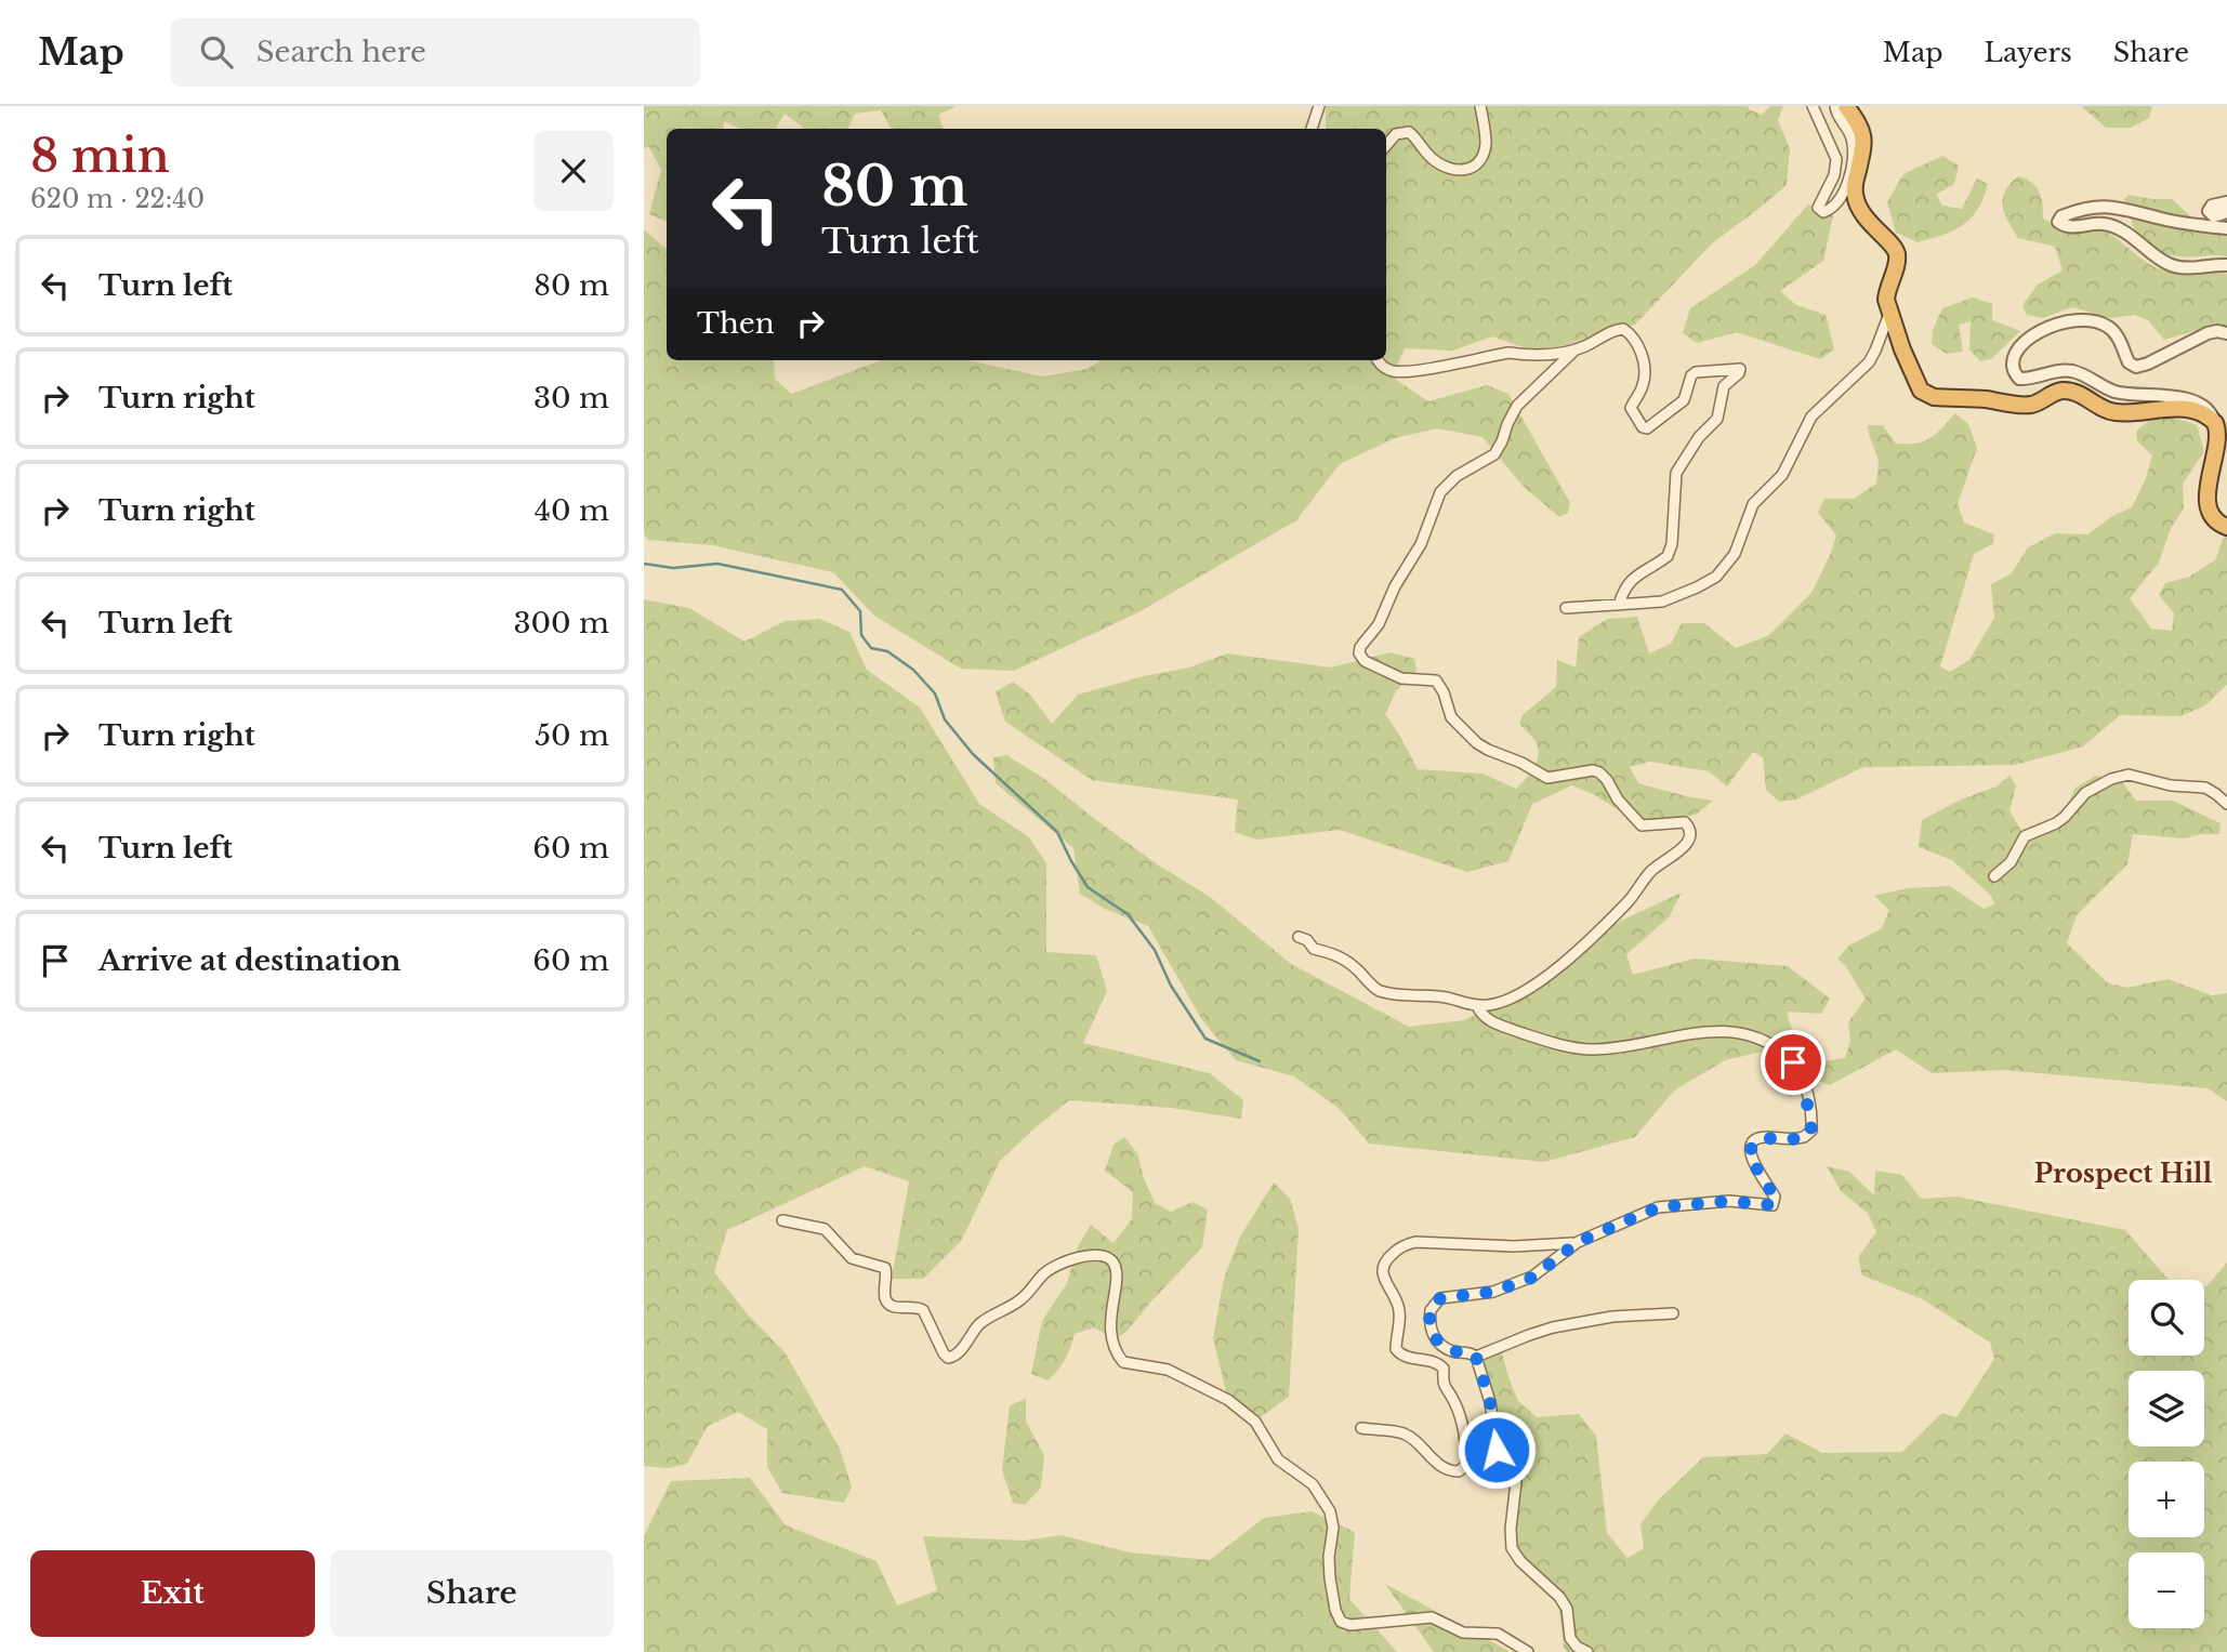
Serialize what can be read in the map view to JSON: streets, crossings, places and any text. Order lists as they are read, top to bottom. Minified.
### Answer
{"districts":["Prospect Hill"],"page":{"header":"Map","search":"Search here","nav":["Map","Layers","Share"],"heading":["8 min","620 m · 22:40"],"turn":["80 m","Turn left"],"list":[{"name":"Turn left","value":"80 m"},{"name":"Turn right","value":"30 m"},{"name":"Turn right","value":"40 m"},{"name":"Turn left","value":"300 m"},{"name":"Turn right","value":"50 m"},{"name":"Turn left","value":"60 m"},{"name":"Arrive at destination","value":"60 m"}],"then":"Then","map_buttons":["+","−"],"buttons":["Exit","Share"]}}
